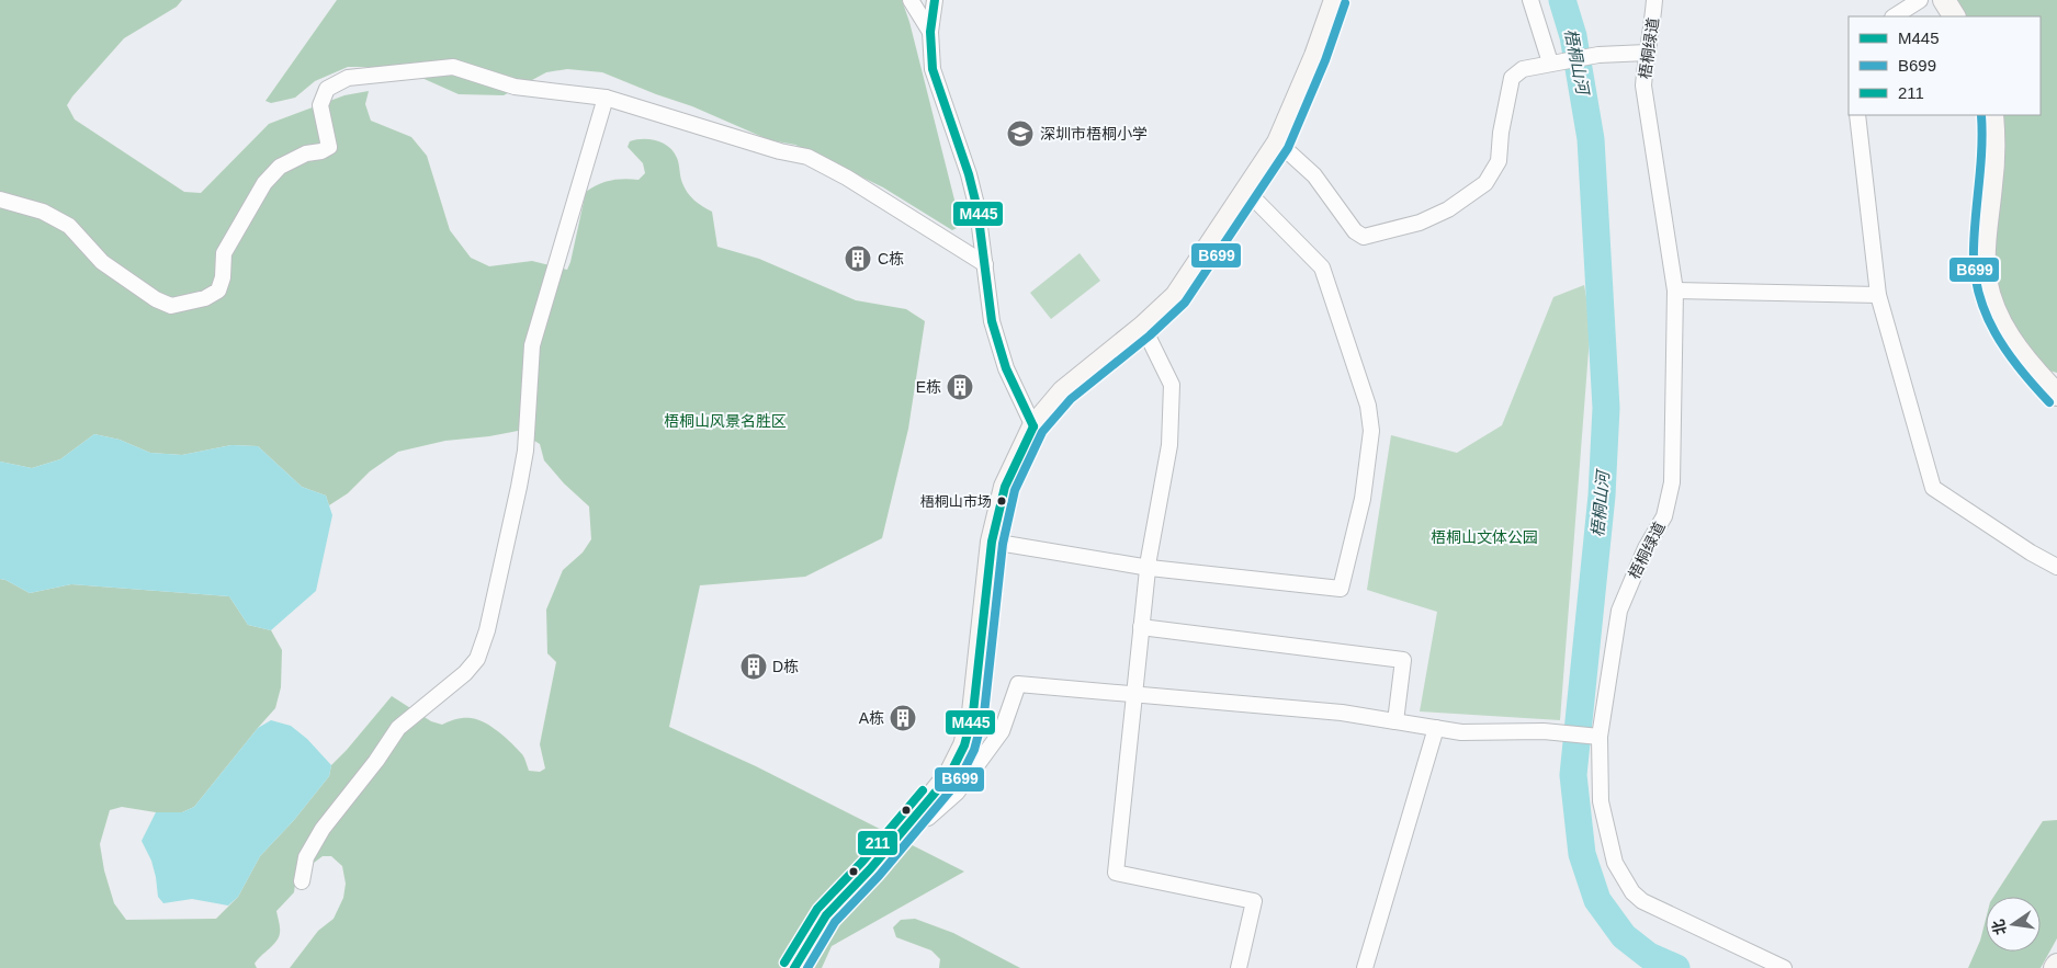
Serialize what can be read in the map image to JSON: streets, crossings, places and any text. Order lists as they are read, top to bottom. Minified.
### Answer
{"streets":{"street":["梧桐绿道"]},"water":["梧桐山河"],"parks":["梧桐山风景名胜区","梧桐山文体公园"],"places":{"school or university":["深圳市梧桐小学"],"building":["C栋","E栋","D栋","A栋"],"other":["梧桐山市场"]},"lines":["transit line M445","transit line B699","transit line 211"],"legend":["M445","B699","211"],"north":"left"}
